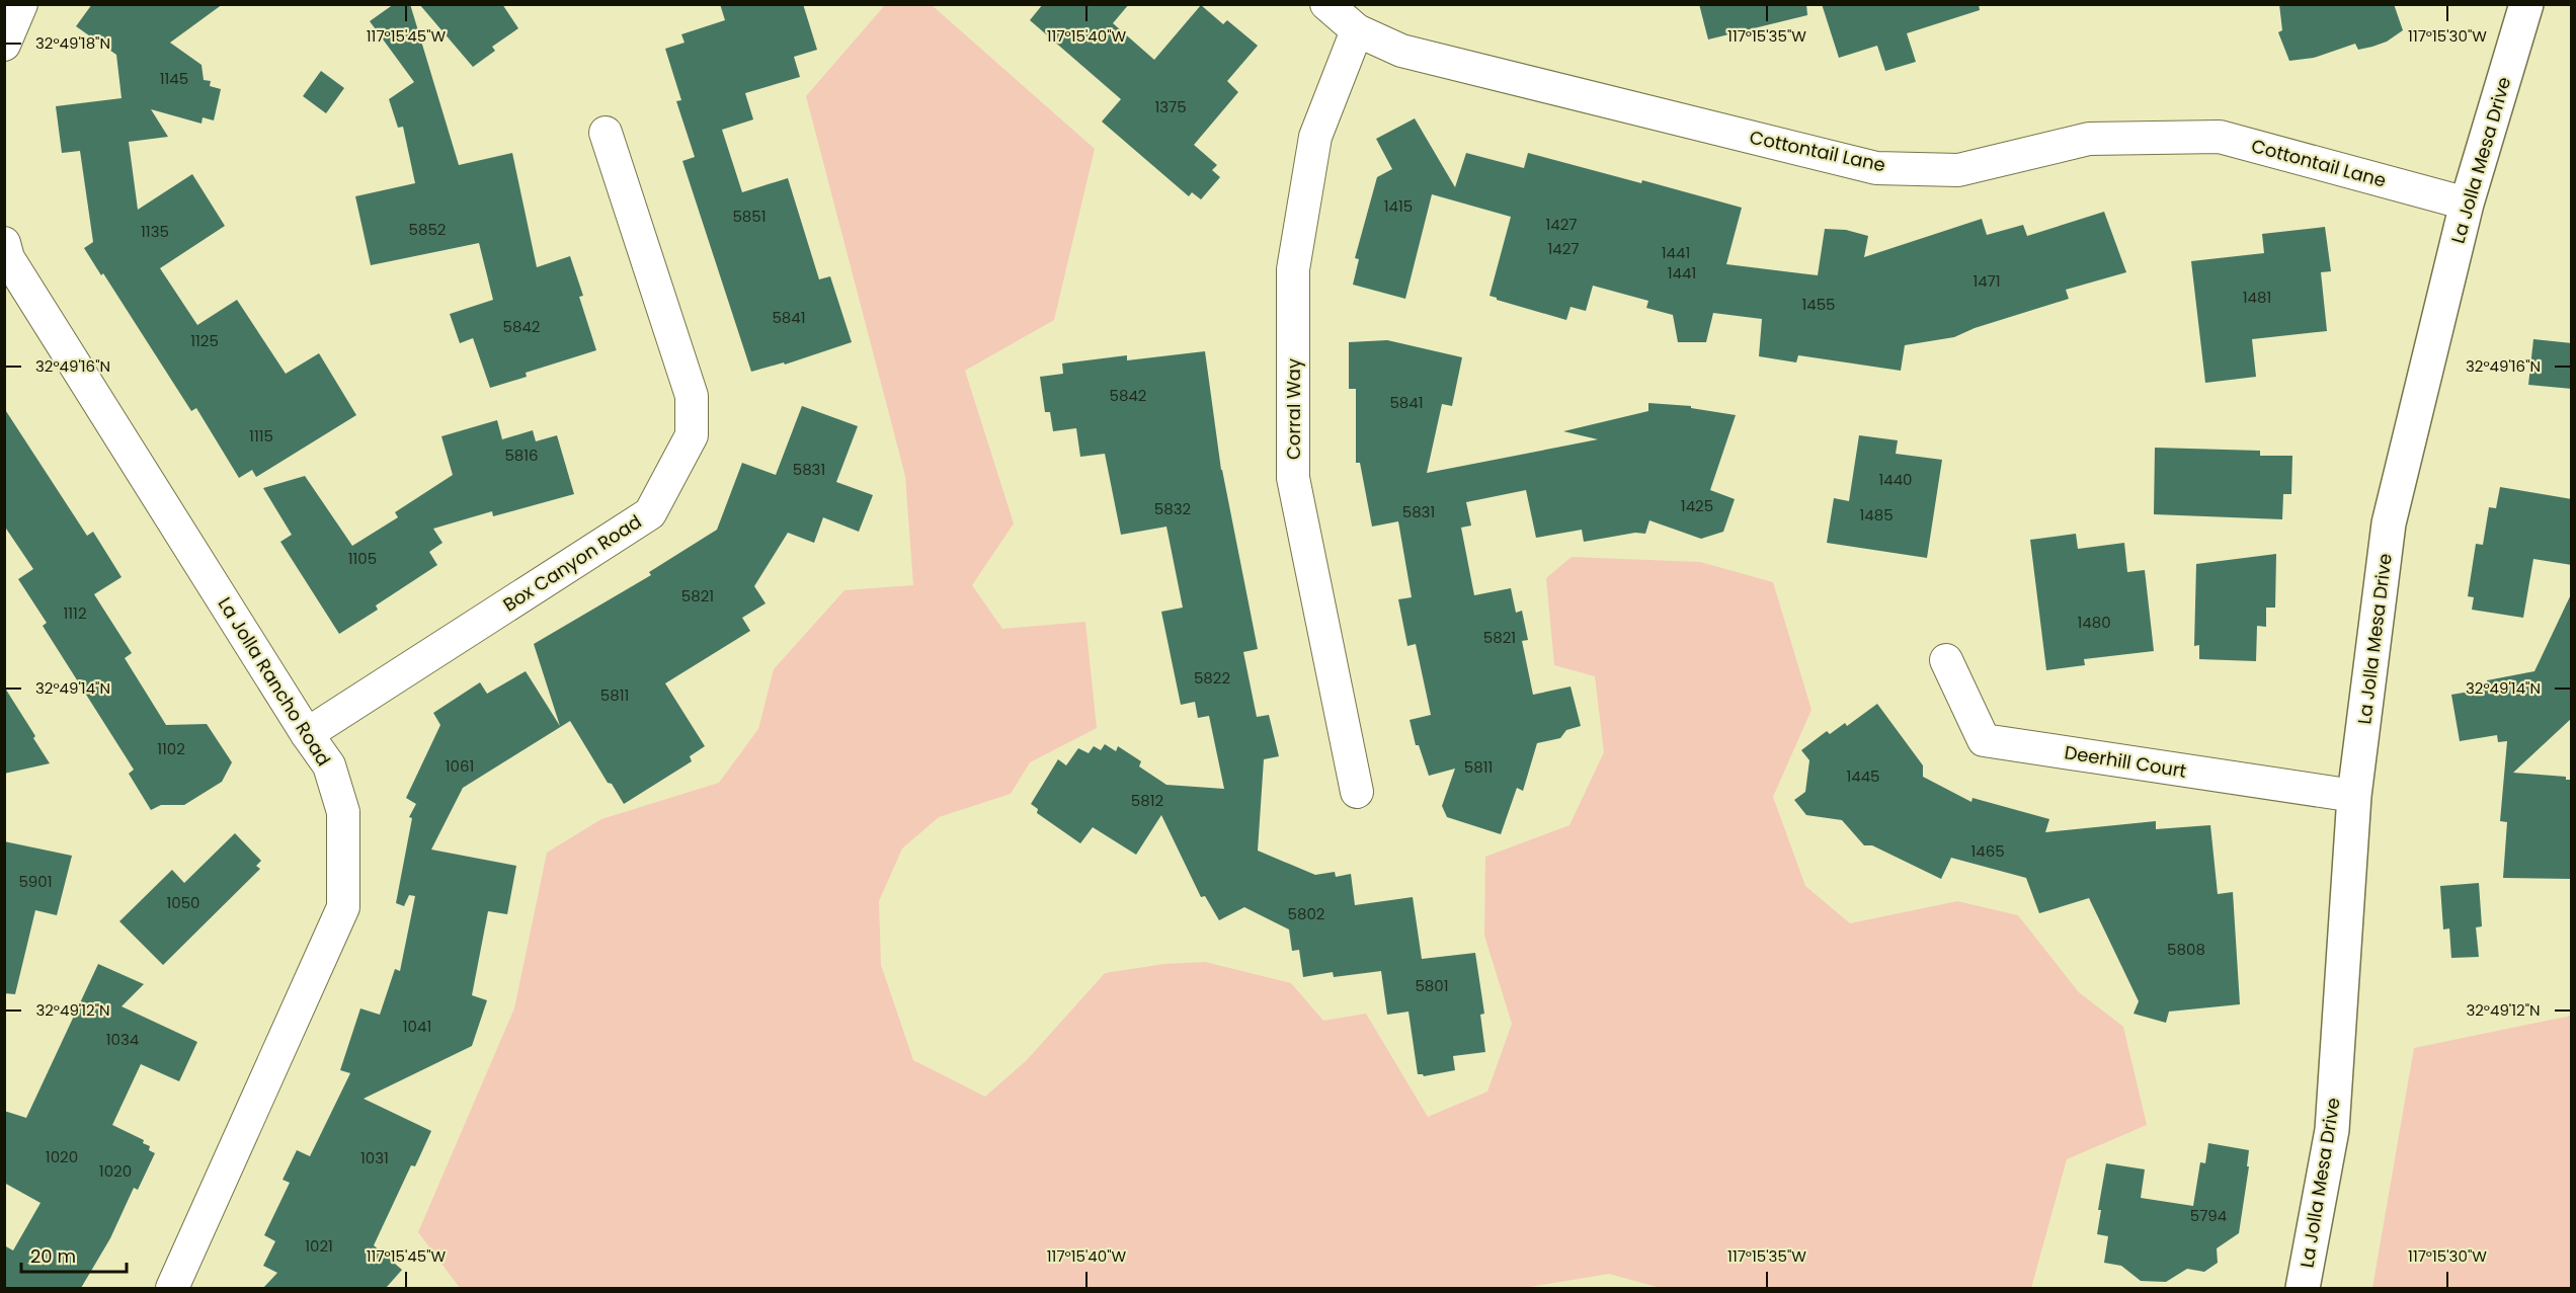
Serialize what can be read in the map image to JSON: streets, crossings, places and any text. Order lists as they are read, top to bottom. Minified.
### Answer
{"streets":{"street":["Cottontail Lane","La Jolla Mesa Drive","Corral Way","Box Canyon Road","La Jolla Rancho Road","Deerhill Court"]},"crossings":[["Cottontail Lane","La Jolla Mesa Drive"],["Cottontail Lane","Corral Way"],["La Jolla Mesa Drive","Deerhill Court"],["Box Canyon Road","La Jolla Rancho Road"]],"house_numbers":["1145","1375","1415","5851","1427","5852","1135","1427","1441","1441","1471","1481","1455","5841","5842","1125","5842","5841","1115","5816","5831","1440","1425","5832","5831","1485","1105","5821","1112","1480","5821","5822","5811","1102","1061","5811","1445","5812","1465","5901","1050","5802","5808","5801","1041","1034","1020","1031","1020","5794","1021"],"scale_bar":"20 m","coordinates":["117°15'45\"W","117°15'40\"W","117°15'35\"W","117°15'30\"W","32°49'18\"N","32°49'16\"N","32°49'14\"N","32°49'12\"N"]}
